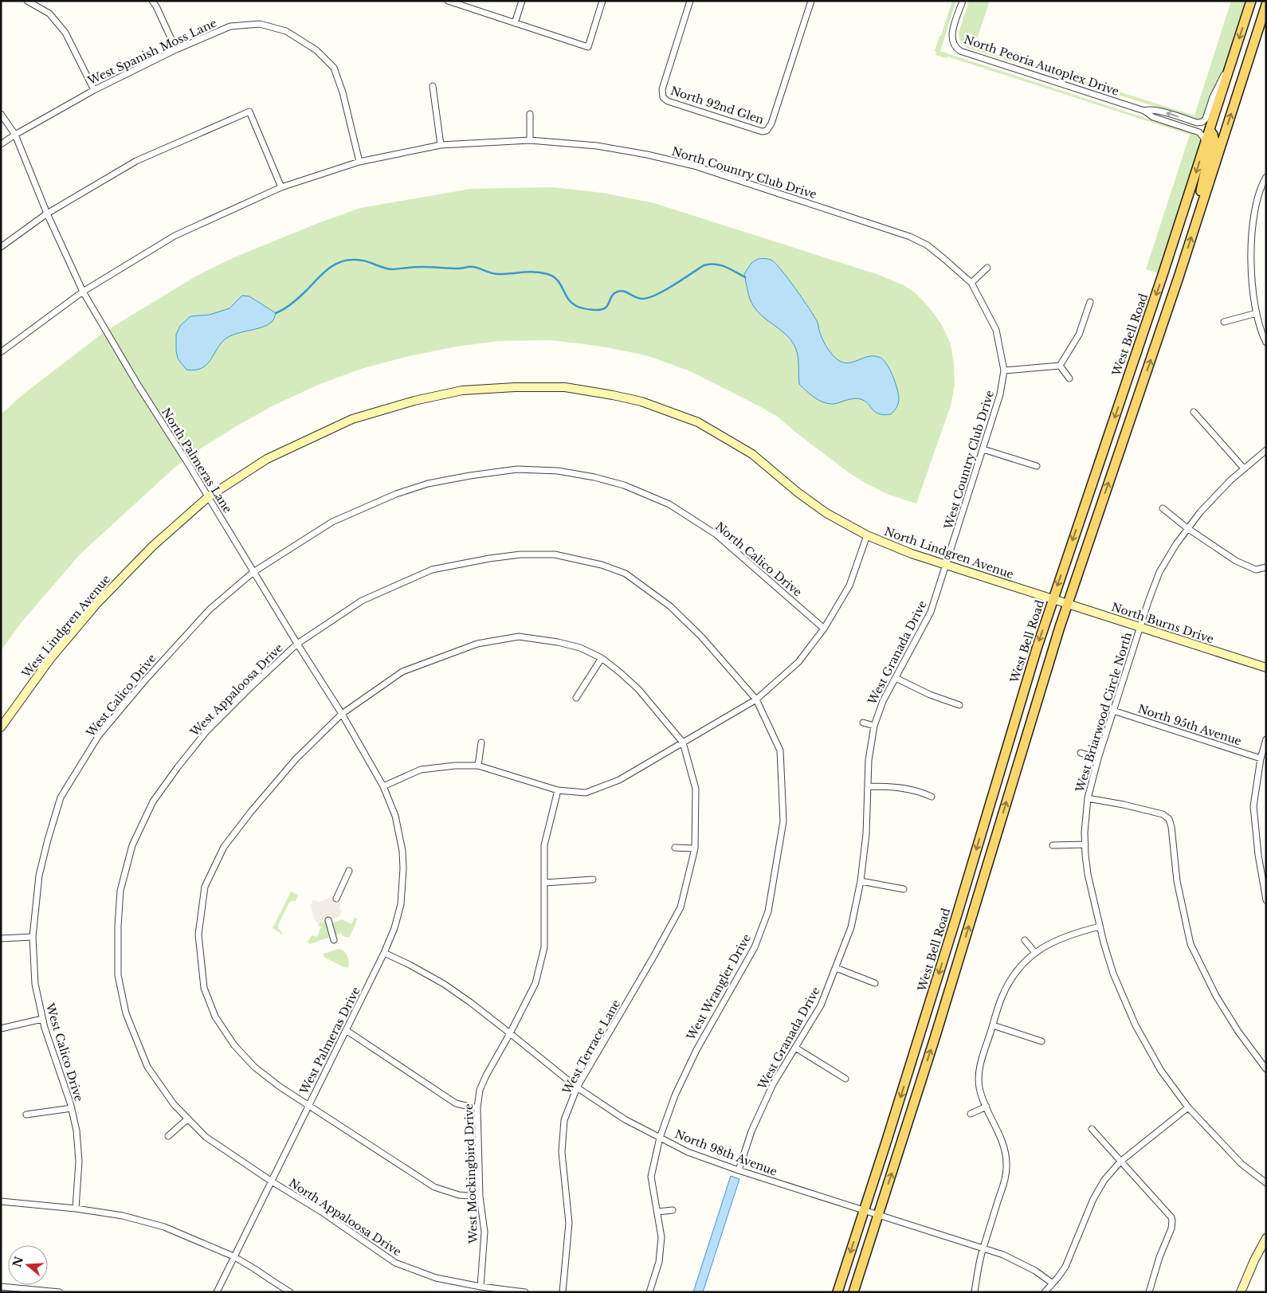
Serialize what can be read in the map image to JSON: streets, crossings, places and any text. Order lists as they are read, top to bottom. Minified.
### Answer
{"streets":{"main road":["West Bell Road"],"street":["West Spanish Moss Lane","North Peoria Autoplex Drive","North 92nd Glen","North Country Club Drive","West Country Club Drive","North Palmeras Lane","North Lindgren Avenue","North Calico Drive","North Burns Drive","West Lindgren Avenue","West Granada Drive","West Appaloosa Drive","West Calico Drive","West Briarwood Circle North","North 95th Avenue","West Wrangler Drive","West Palmeras Drive","West Terrace Lane","North 98th Avenue","West Mockingbird Drive","North Appaloosa Drive"]},"crossings":[["West Spanish Moss Lane","North Country Club Drive"],["West Spanish Moss Lane","North Palmeras Lane"],["North Peoria Autoplex Drive","West Bell Road"],["North Country Club Drive","West Country Club Drive"],["North Country Club Drive","North Palmeras Lane"],["West Bell Road","North Lindgren Avenue"],["West Bell Road","North Burns Drive"],["West Bell Road","North 98th Avenue"],["West Country Club Drive","North Lindgren Avenue"],["West Country Club Drive","West Granada Drive"],["North Palmeras Lane","North Lindgren Avenue"],["North Palmeras Lane","North Calico Drive"],["North Palmeras Lane","West Lindgren Avenue"],["North Palmeras Lane","West Appaloosa Drive"],["North Palmeras Lane","West Calico Drive"],["North Palmeras Lane","West Palmeras Drive"],["North Lindgren Avenue","North Burns Drive"],["North Lindgren Avenue","West Lindgren Avenue"],["North Lindgren Avenue","West Granada Drive"],["North Calico Drive","West Calico Drive"],["North Burns Drive","West Briarwood Circle North"],["West Granada Drive","North 98th Avenue"],["West Appaloosa Drive","West Wrangler Drive"],["West Appaloosa Drive","West Palmeras Drive"],["West Appaloosa Drive","North Appaloosa Drive"],["West Briarwood Circle North","North 95th Avenue"],["West Wrangler Drive","North 98th Avenue"],["West Palmeras Drive","North 98th Avenue"],["West Palmeras Drive","North Appaloosa Drive"],["West Terrace Lane","North 98th Avenue"],["North 98th Avenue","West Mockingbird Drive"],["West Mockingbird Drive","North Appaloosa Drive"]],"north":"left"}
